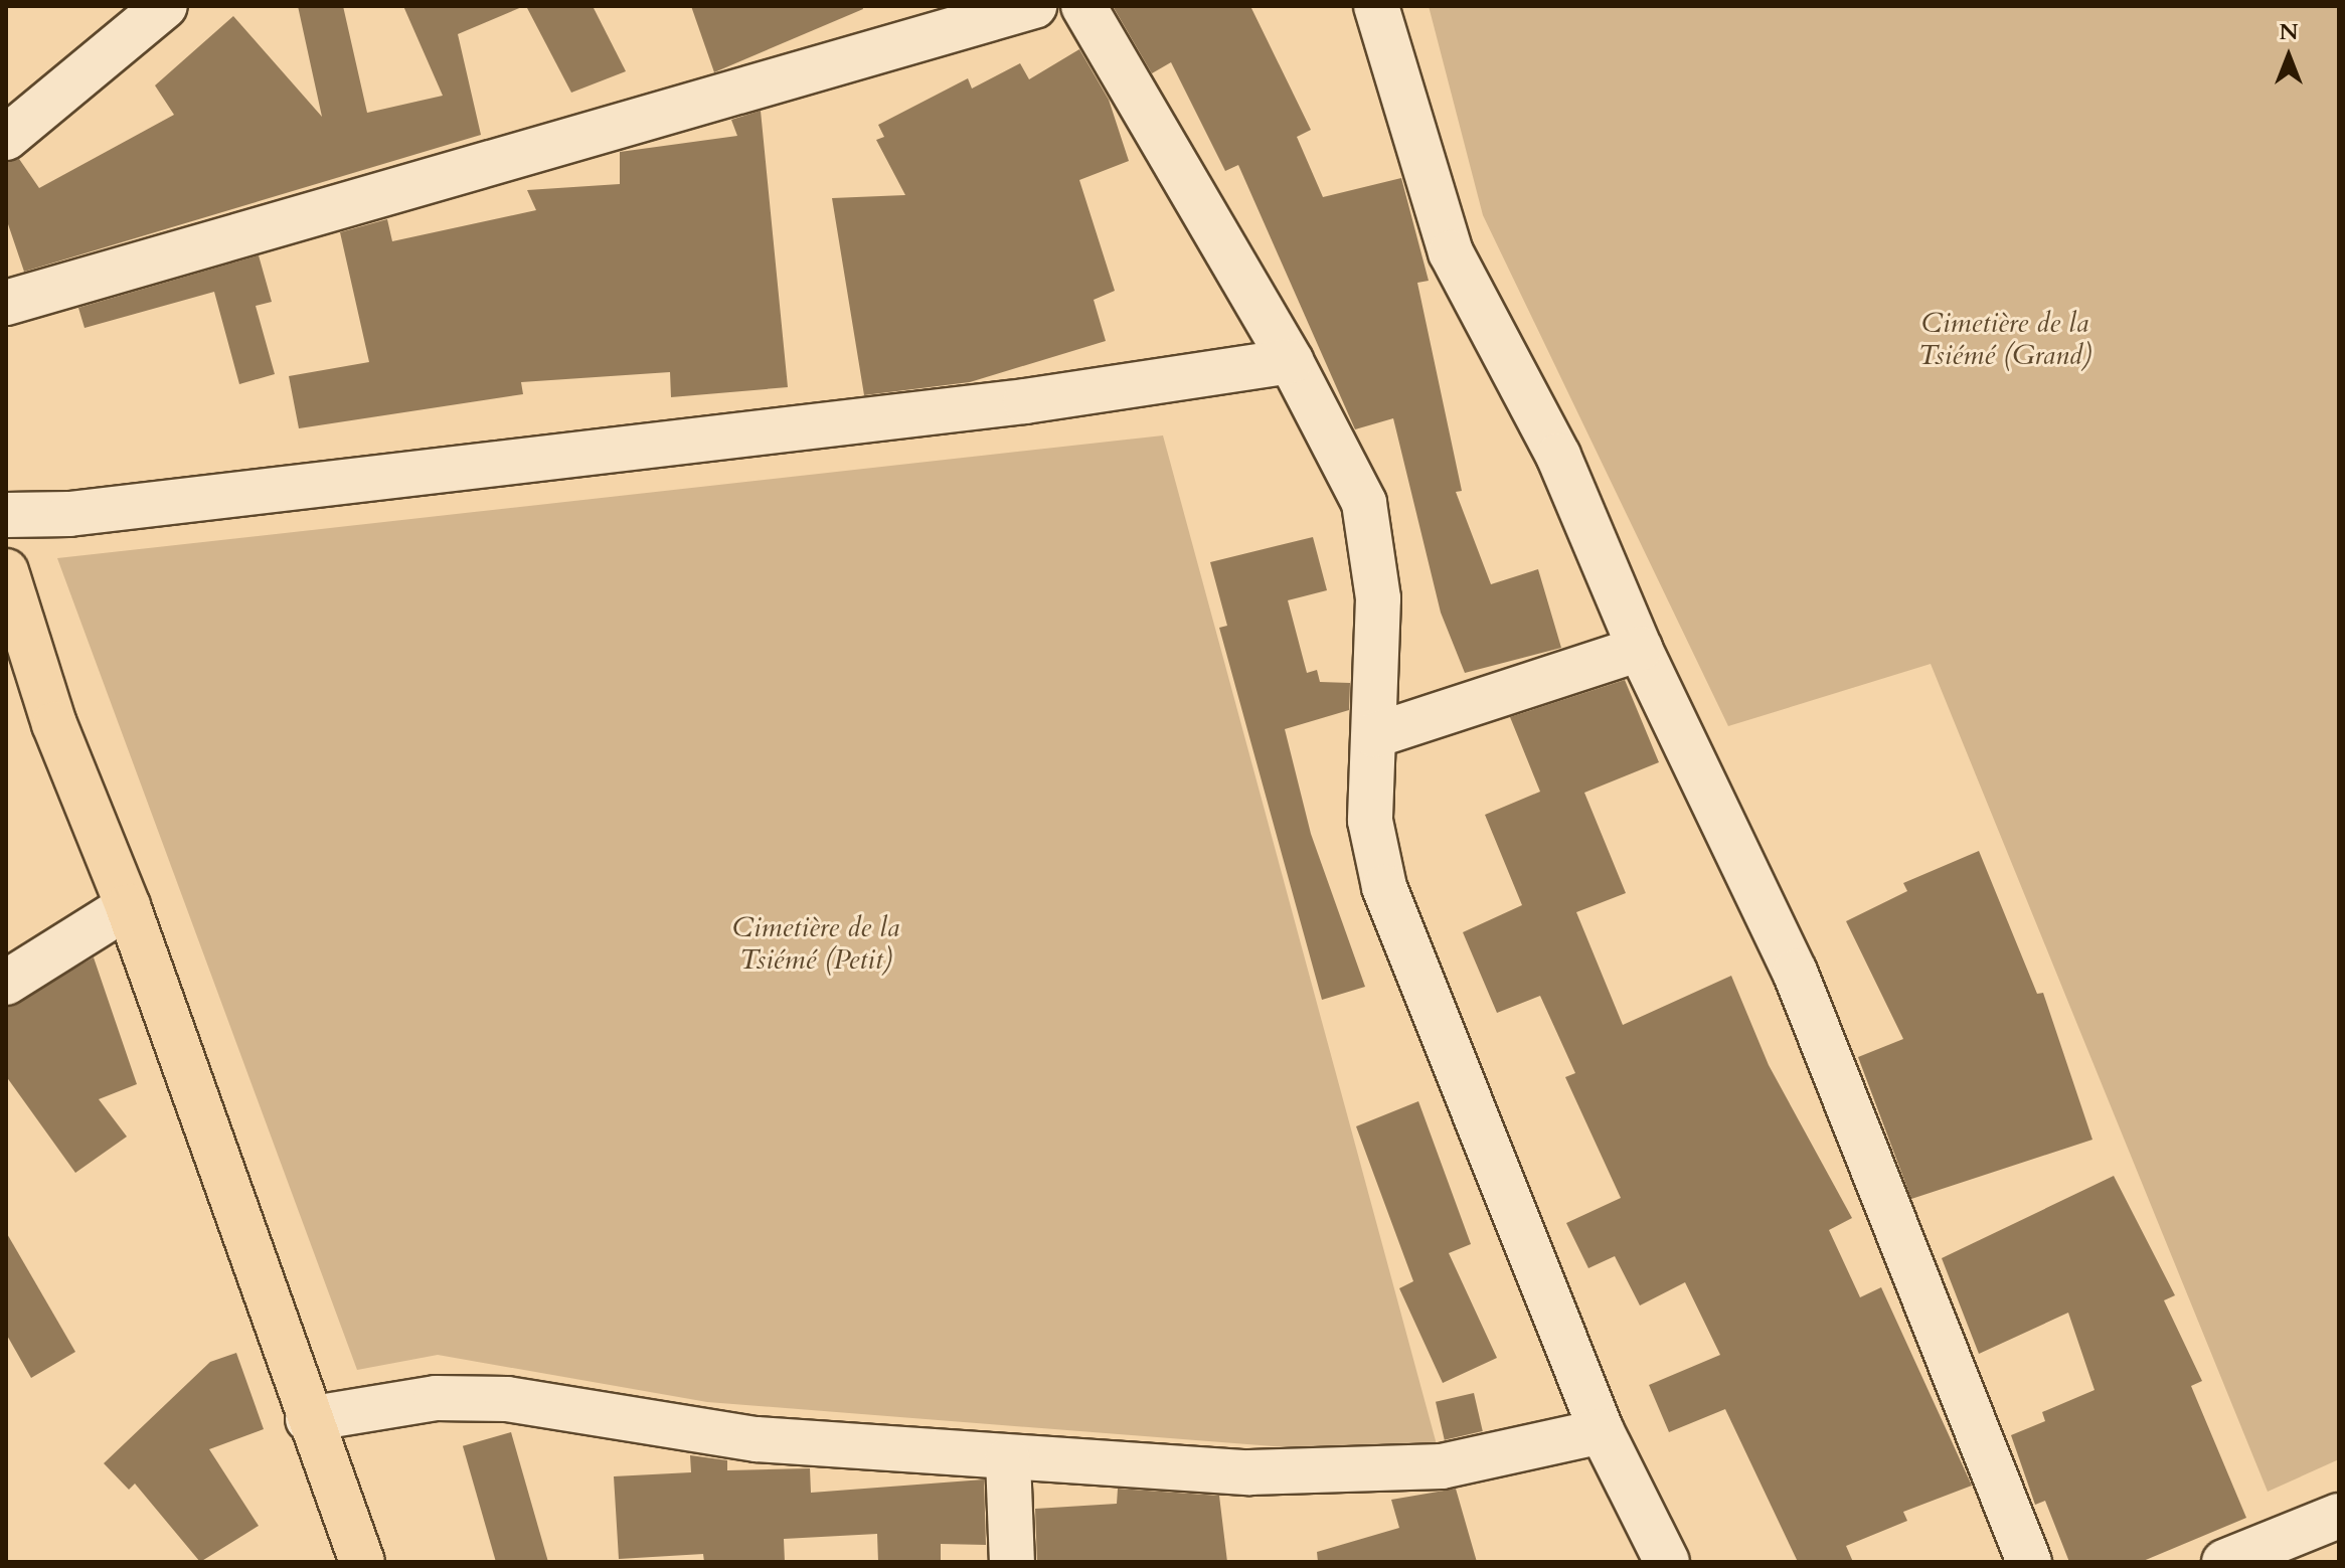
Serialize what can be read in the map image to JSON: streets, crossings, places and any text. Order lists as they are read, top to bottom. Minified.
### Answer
{"parks":["Cimetière de la Tsiémé (Grand)","Cimetière de la Tsiémé (Petit)"],"north":"top"}
